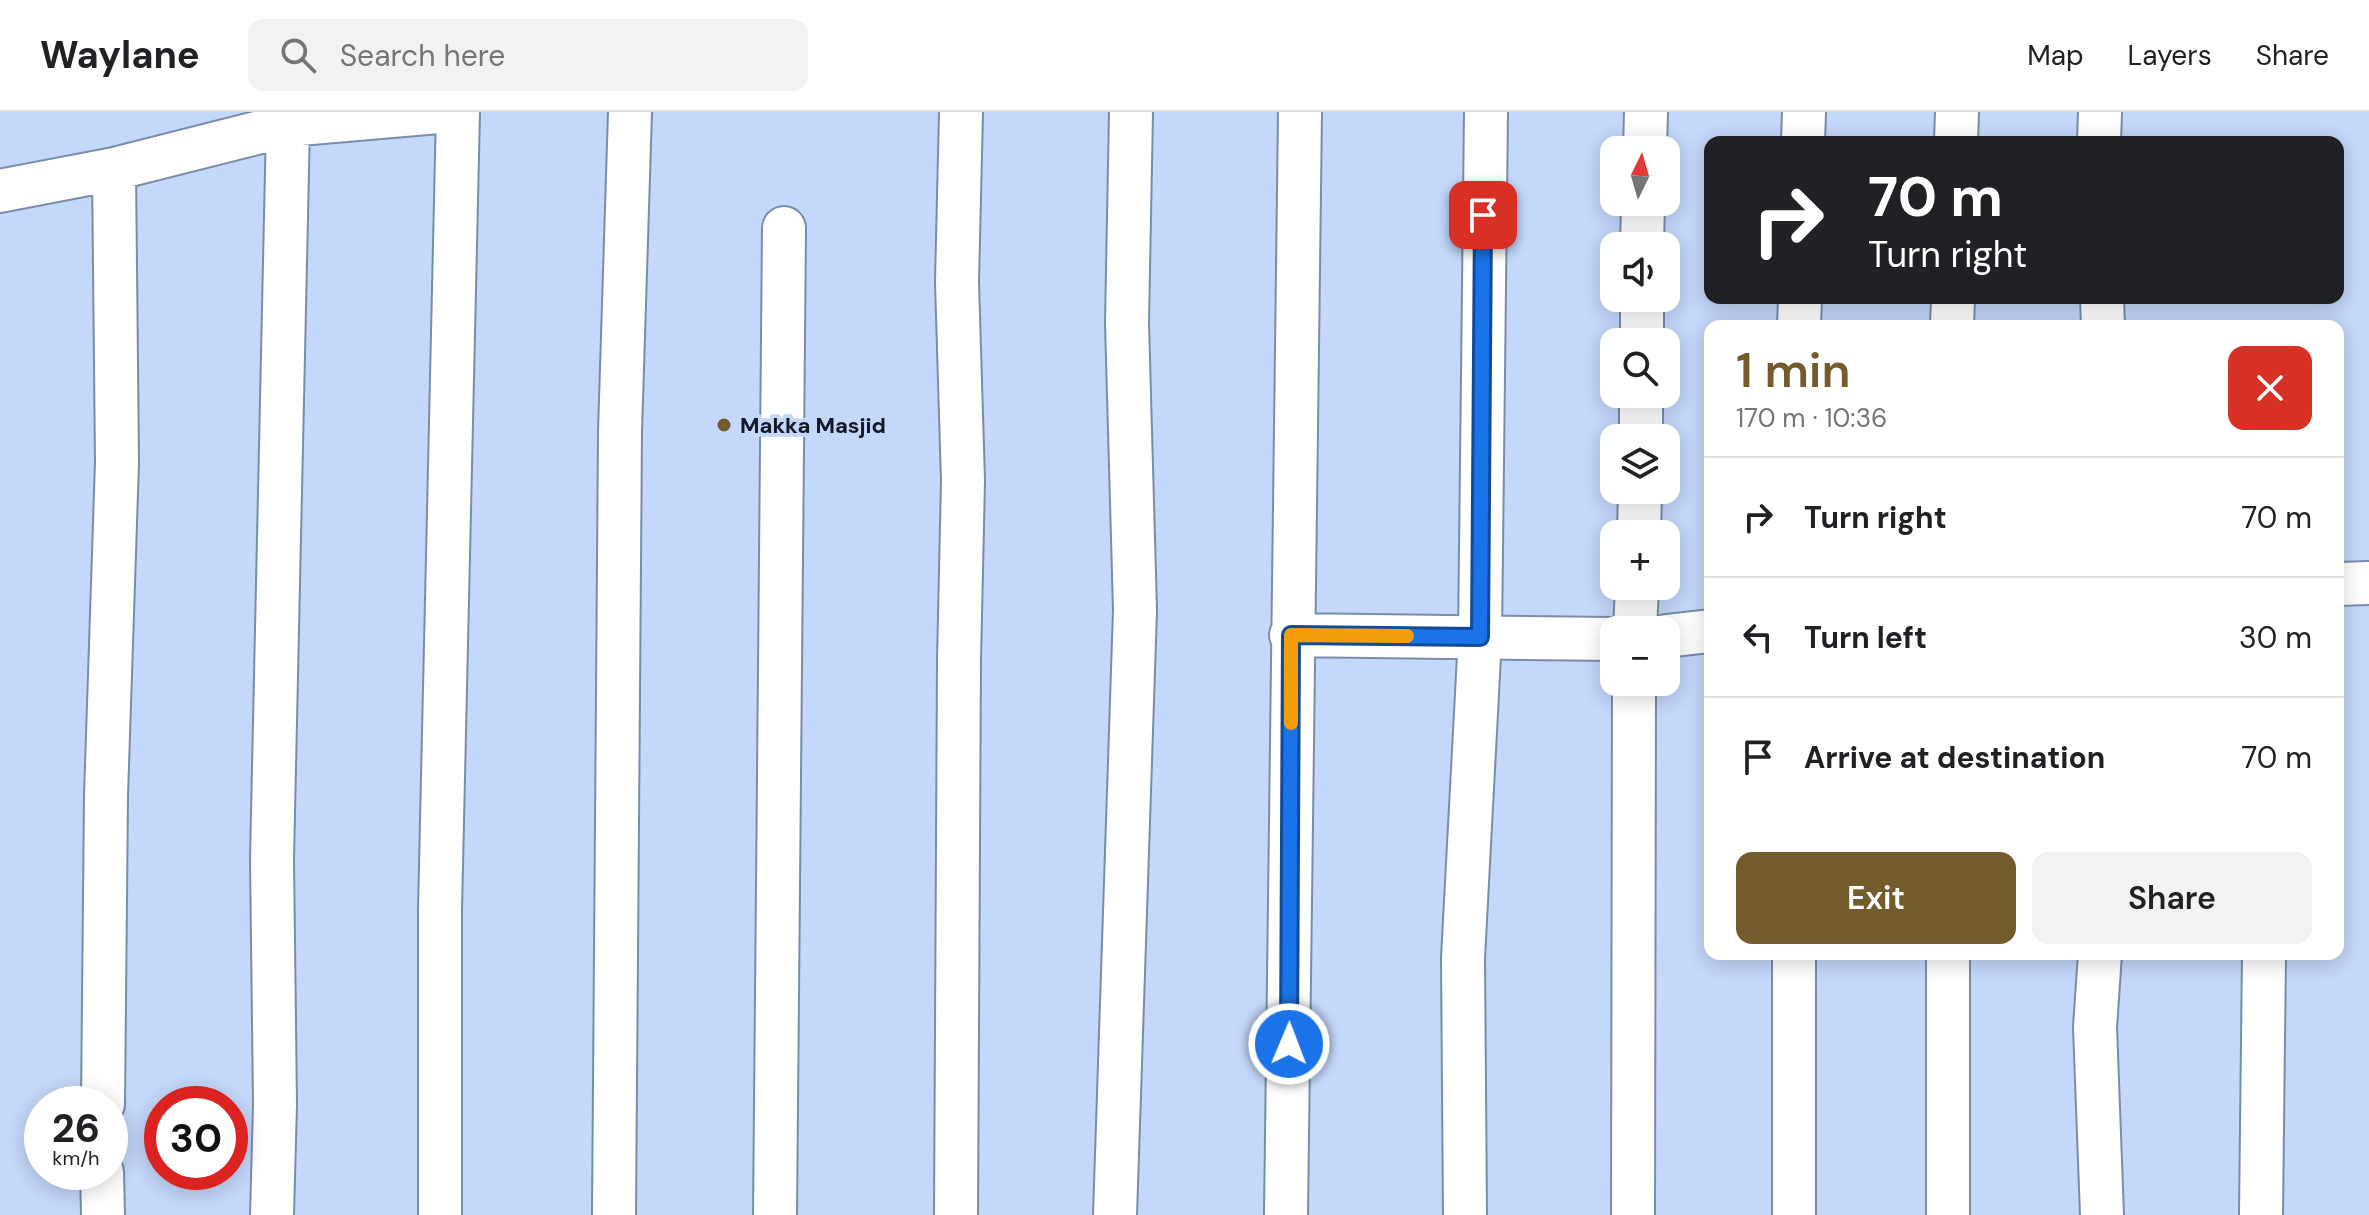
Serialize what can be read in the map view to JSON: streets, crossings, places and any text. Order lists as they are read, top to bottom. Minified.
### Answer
{"places":["Makka Masjid"],"north":"top","page":{"header":"Waylane","search":"Search here","nav":["Map","Layers","Share"],"map_buttons":["+","−"],"turn":["70 m","Turn right"],"heading":["1 min","170 m · 10:36"],"list":[{"name":"Turn right","value":"70 m"},{"name":"Turn left","value":"30 m"},{"name":"Arrive at destination","value":"70 m"}],"buttons":["Exit","Share"],"speed":"26 km/h","limit":"30"}}
